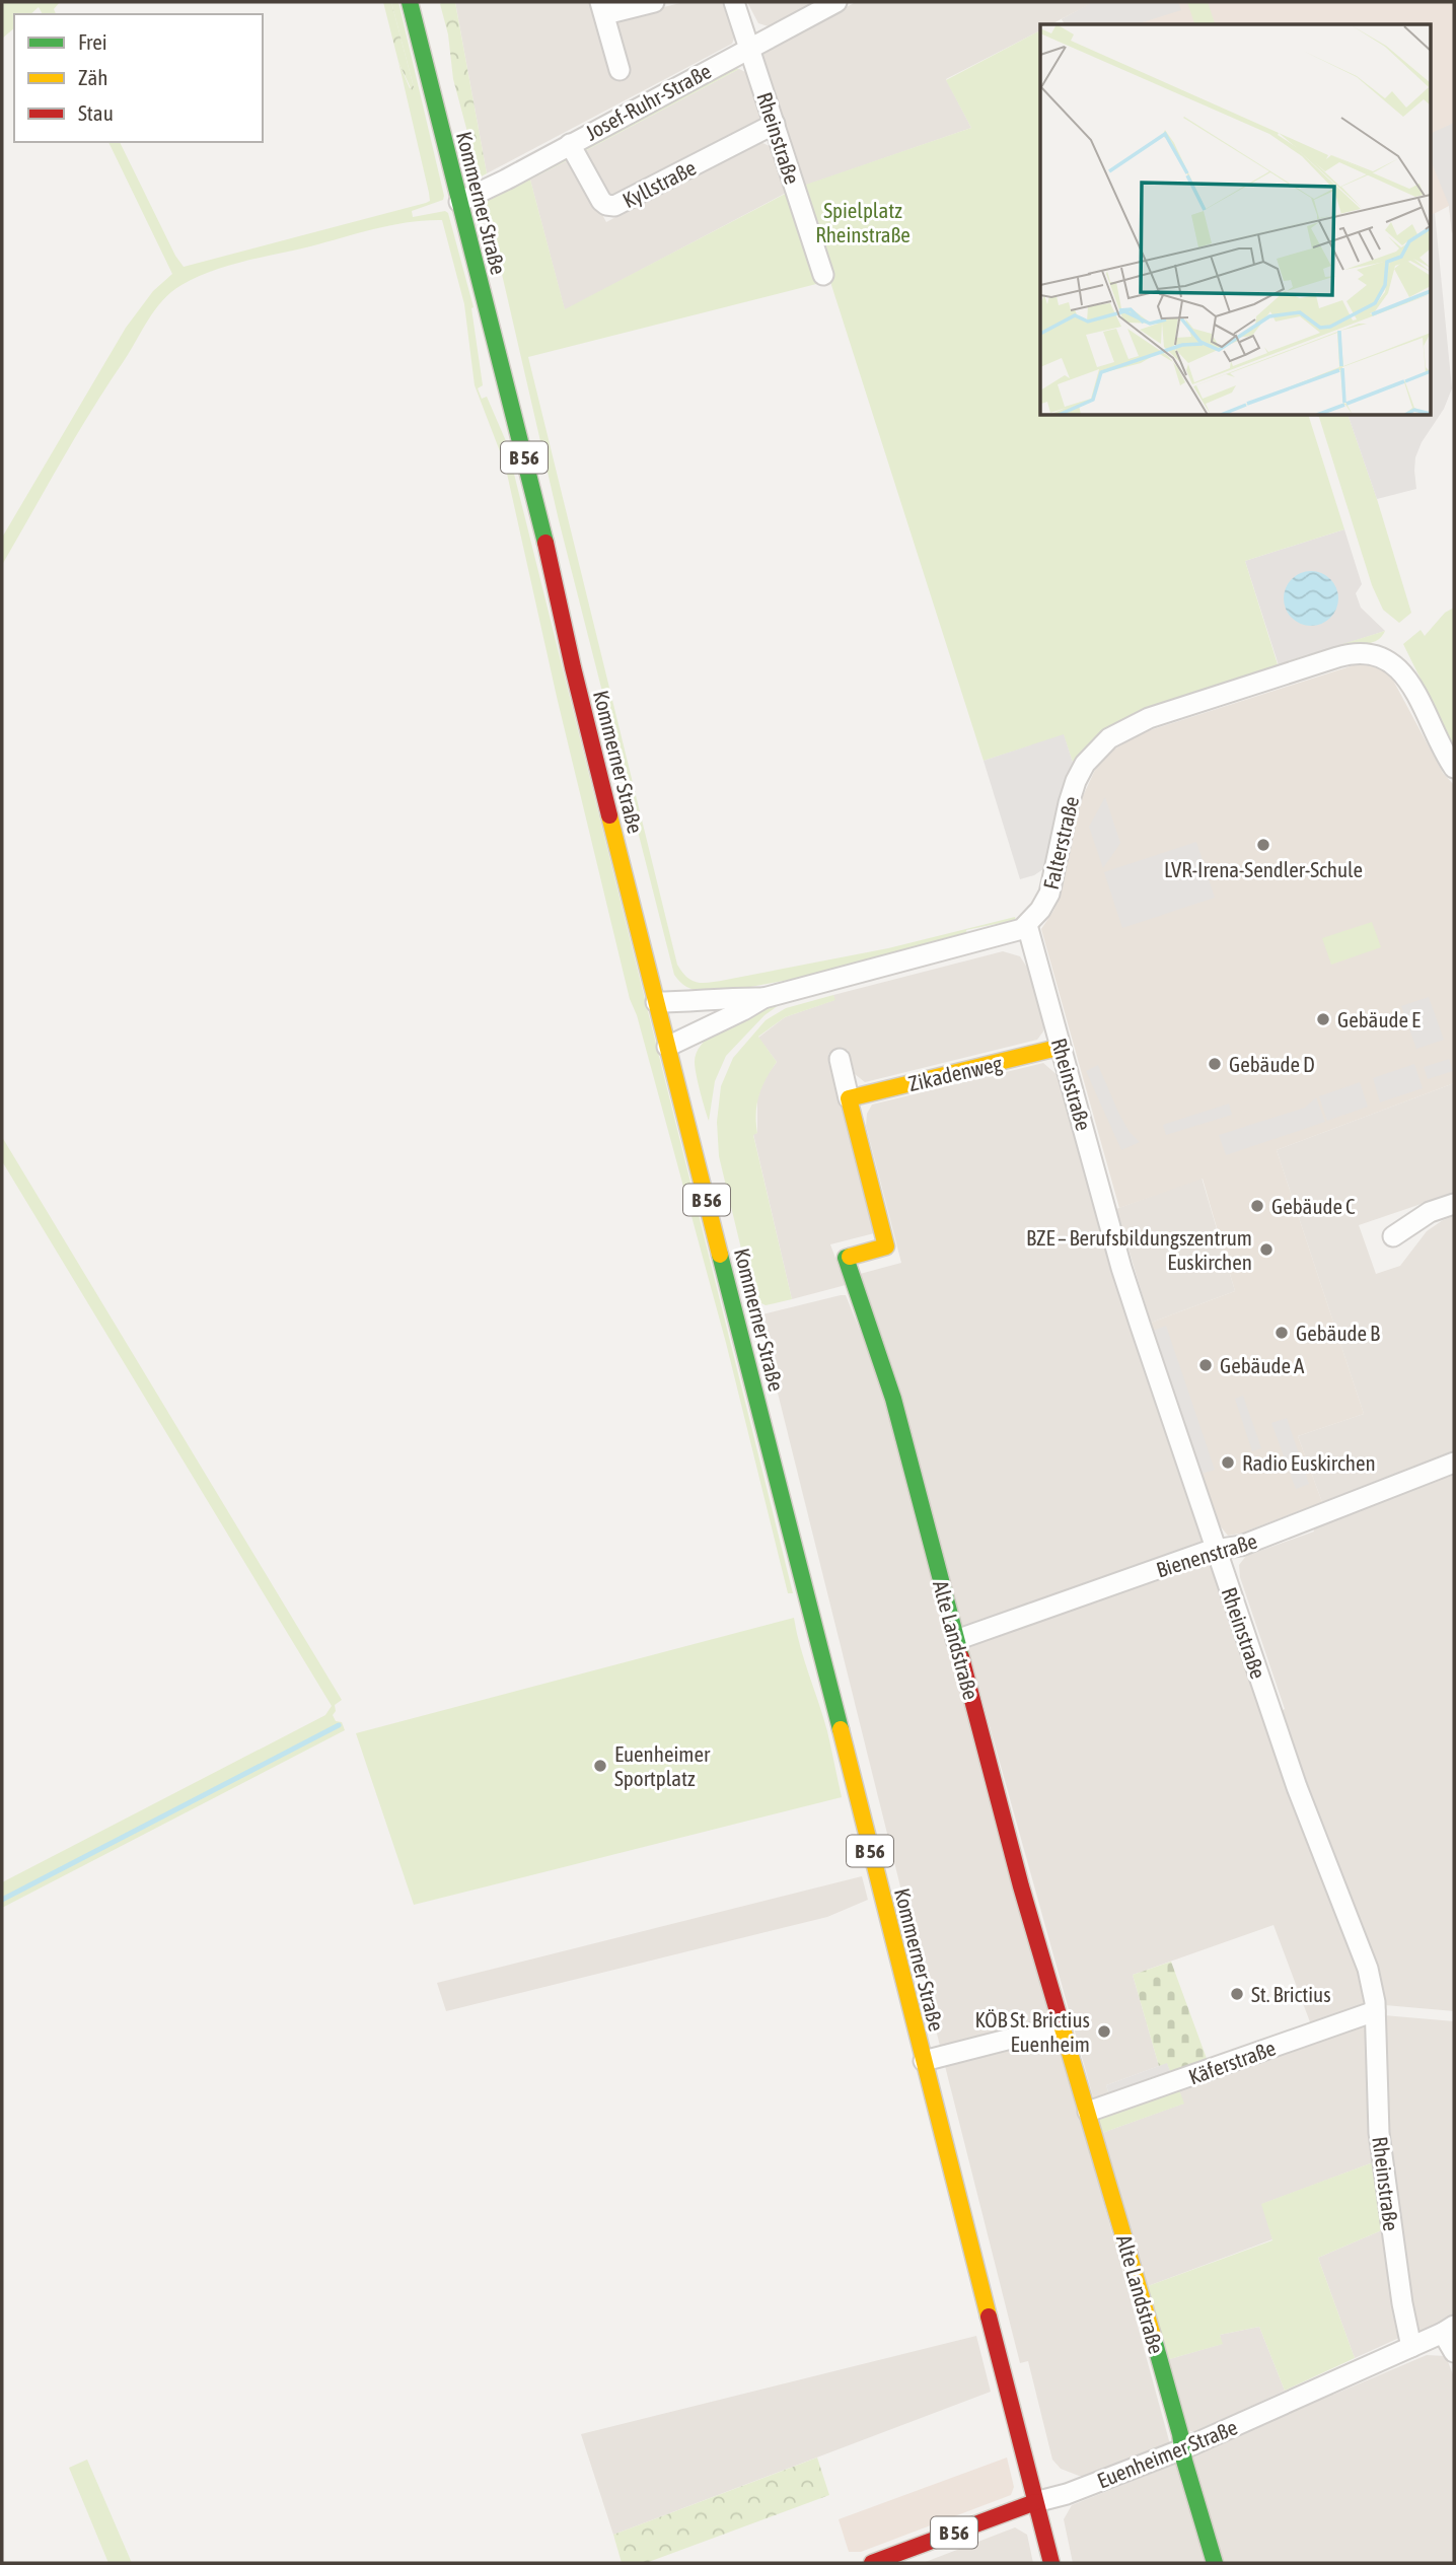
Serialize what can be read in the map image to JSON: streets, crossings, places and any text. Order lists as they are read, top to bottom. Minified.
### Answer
{"streets":{"main road":["Kommerner Straße","B 56","Zikadenweg","Alte Landstraße","Euenheimer Straße"],"street":["Josef-Ruhr-Straße","Rheinstraße","Kyllstraße","Falterstraße","Bienenstraße","Käferstraße"]},"crossings":[["Josef-Ruhr-Straße","Rheinstraße"],["Josef-Ruhr-Straße","Kyllstraße"],["Josef-Ruhr-Straße","Kommerner Straße"],["Rheinstraße","Kyllstraße"],["Rheinstraße","Falterstraße"],["Rheinstraße","Zikadenweg"],["Rheinstraße","Bienenstraße"],["Rheinstraße","Käferstraße"],["Rheinstraße","Euenheimer Straße"],["Kommerner Straße","Euenheimer Straße"],["Zikadenweg","Alte Landstraße"],["Bienenstraße","Alte Landstraße"],["Alte Landstraße","Käferstraße"],["Alte Landstraße","Euenheimer Straße"]],"parks":["Spielplatz Rheinstraße"],"places":["LVR-Irena-Sendler-Schule","Gebäude E","Gebäude D","Gebäude C","BZE – Berufsbildungszentrum Euskirchen","Gebäude B","Gebäude A","Radio Euskirchen","Euenheimer Sportplatz","St. Brictius","KÖB St. Brictius Euenheim"],"legend":["Frei","Zäh","Stau"]}
